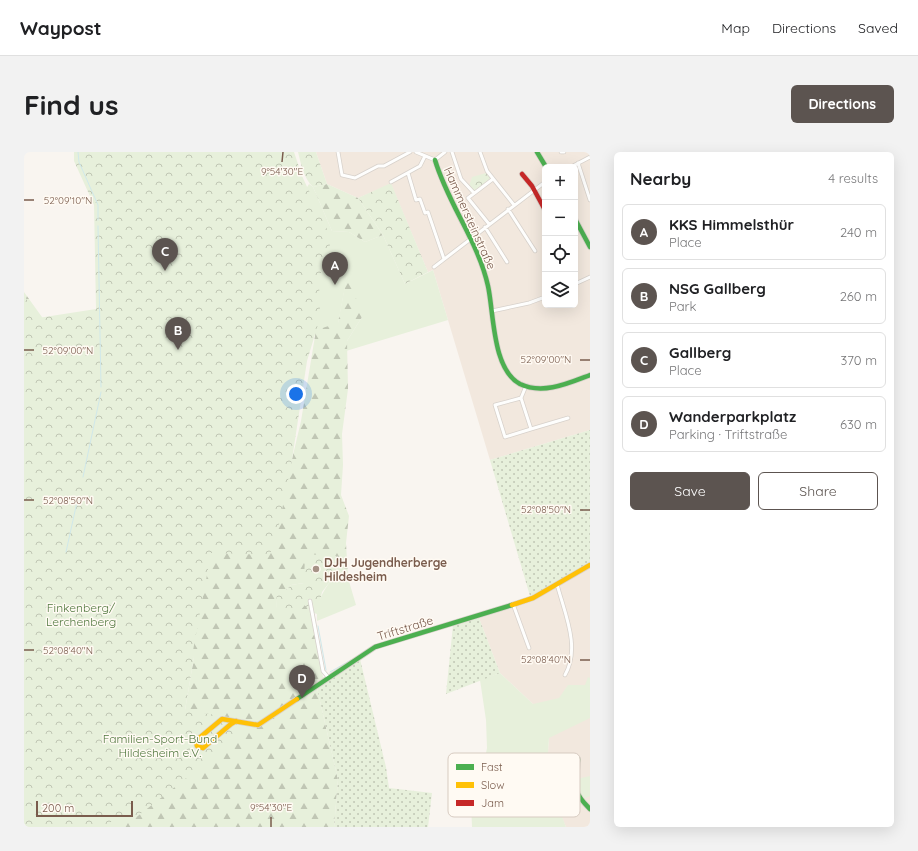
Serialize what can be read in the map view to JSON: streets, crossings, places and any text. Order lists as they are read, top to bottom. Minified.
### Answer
{"streets":{"street":["Hammersteinstraße","Triftstraße"]},"parks":["Finkenberg/ Lerchenberg","Familien-Sport-Bund Hildesheim e.V."],"places":["DJH Jugendherberge Hildesheim"],"legend":["Fast","Slow","Jam"],"scale_bar":"200 m","page":{"header":"Waypost","nav":["Map","Directions","Saved"],"buttons":["Directions",["Save","Share"]],"title":"Find us","heading":["Nearby","4 results"],"map_buttons":["+","−"],"list":[{"mark":"A","name":"KKS Himmelsthür","note":"Place","value":"240 m"},{"mark":"B","name":"NSG Gallberg","note":"Park","value":"260 m"},{"mark":"C","name":"Gallberg","note":"Place","value":"370 m"},{"mark":"D","name":"Wanderparkplatz","note":"Parking · Triftstraße","value":"630 m"}],"pins":["C","A","B","D"],"scale":"200 m"},"coordinates":["9°54'30\"E","52°09'10\"N","52°09'00\"N","52°08'50\"N","52°08'40\"N"]}
